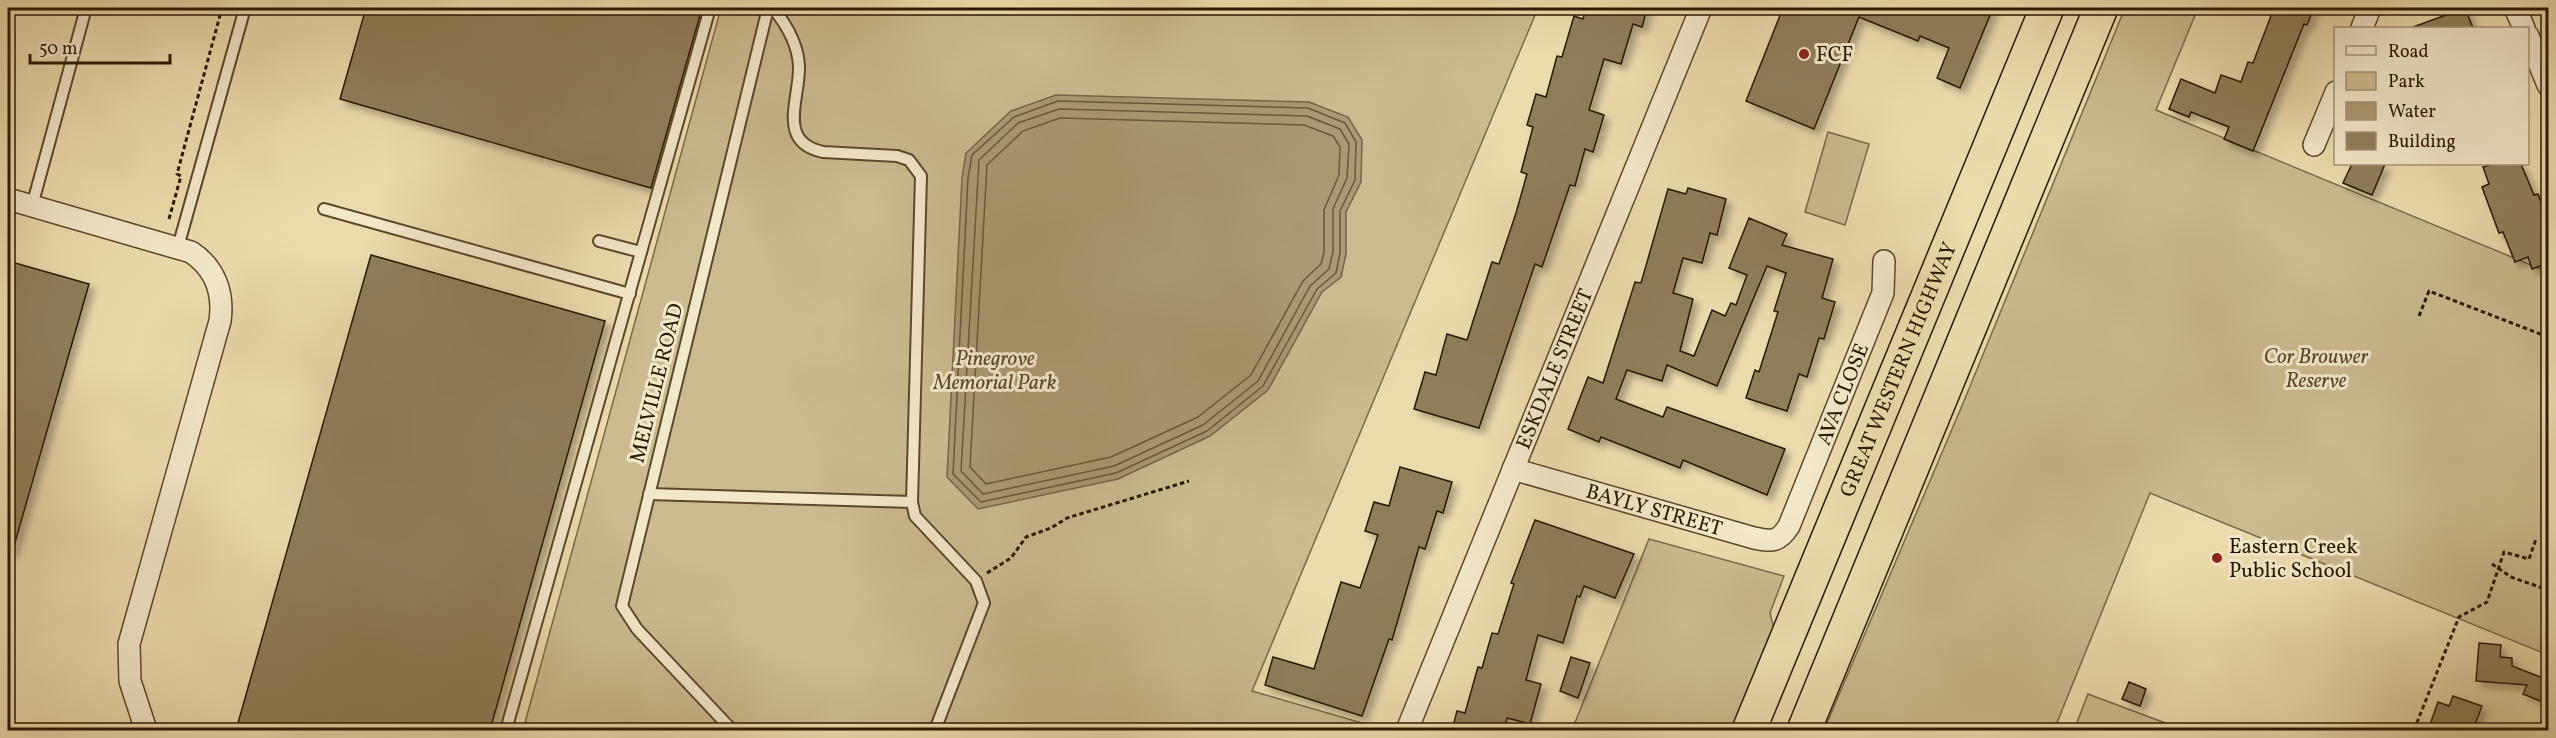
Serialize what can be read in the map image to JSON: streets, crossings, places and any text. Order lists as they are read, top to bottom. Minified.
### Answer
{"streets":{"highway":["GREAT WESTERN HIGHWAY"],"street":["ESKDALE STREET","AVA CLOSE","BAYLY STREET"],"lane":["MELVILLE ROAD"]},"crossings":[["ESKDALE STREET","BAYLY STREET"],["AVA CLOSE","BAYLY STREET"]],"parks":["Cor Brouwer Reserve","Pinegrove Memorial Park"],"places":["FCF","Eastern Creek Public School"],"legend":["Road","Park","Water","Building"],"scale_bar":"50 m"}
